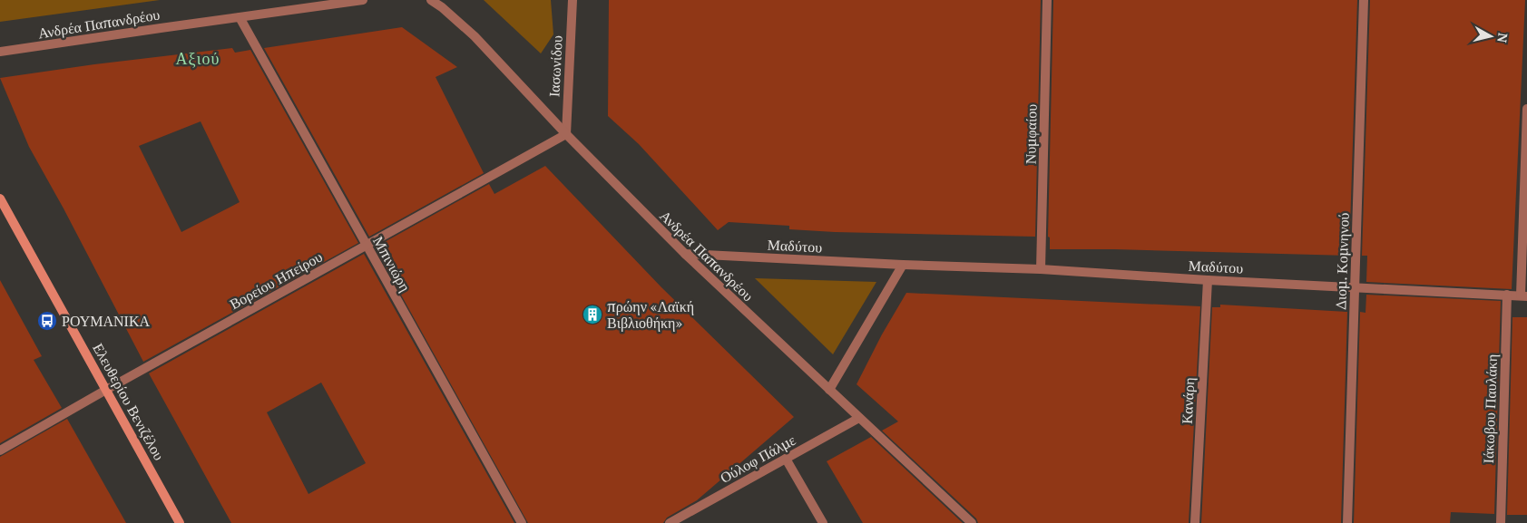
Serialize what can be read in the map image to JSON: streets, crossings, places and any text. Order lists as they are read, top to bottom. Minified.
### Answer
{"streets":{"main road":["Ελευθερίου Βενιζέλου"],"street":["Ανδρέα Παπανδρέου","Ιασωνίδου","Νυμφαίου","Μαδύτου","Διομ. Κομνηνού","Μπινιώρη","Βορείου Ηπείρου","Κανάρη","Ιάκωβου Παυλάκη","Ούλοφ Πάλμε"]},"crossings":[["Ανδρέα Παπανδρέου","Ιασωνίδου"],["Ανδρέα Παπανδρέου","Μαδύτου"],["Ανδρέα Παπανδρέου","Μπινιώρη"],["Ανδρέα Παπανδρέου","Βορείου Ηπείρου"],["Ανδρέα Παπανδρέου","Ούλοφ Πάλμε"],["Ιασωνίδου","Βορείου Ηπείρου"],["Νυμφαίου","Μαδύτου"],["Μαδύτου","Διομ. Κομνηνού"],["Μαδύτου","Κανάρη"],["Μαδύτου","Ιάκωβου Παυλάκη"],["Μπινιώρη","Βορείου Ηπείρου"],["Βορείου Ηπείρου","Ελευθερίου Βενιζέλου"]],"districts":["Αξιού"],"places":{"building":["πρώην «Λαϊκή Βιβλιοθήκη»"],"bus stop":["ΡΟΥΜΑΝΙΚΑ"]},"north":"right"}
